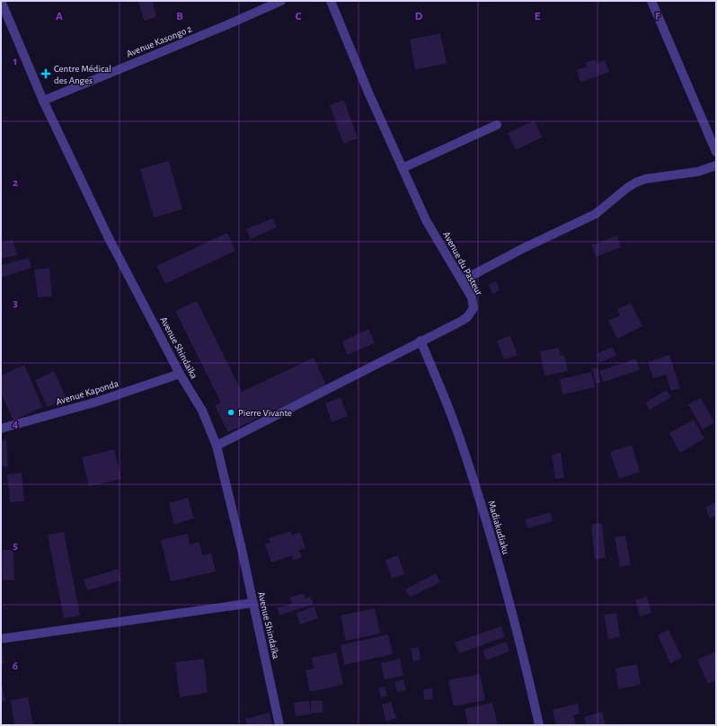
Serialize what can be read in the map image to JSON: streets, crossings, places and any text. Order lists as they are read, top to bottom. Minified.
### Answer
{"streets":{"street":["Avenue Kasongo 2","Avenue du Pasteur","Avenue Shindaïka","Avenue Kaponda","Madiakudiaku"]},"crossings":[["Avenue Kasongo 2","Avenue Shindaïka"],["Avenue du Pasteur","Avenue Shindaïka"],["Avenue du Pasteur","Madiakudiaku"],["Avenue Shindaïka","Avenue Kaponda"]],"places":{"health":["Centre Médical des Anges"],"other":["Pierre Vivante"]},"grid":{"columns":["A","B","C","D","E","F"],"rows":["1","2","3","4","5","6"]}}
